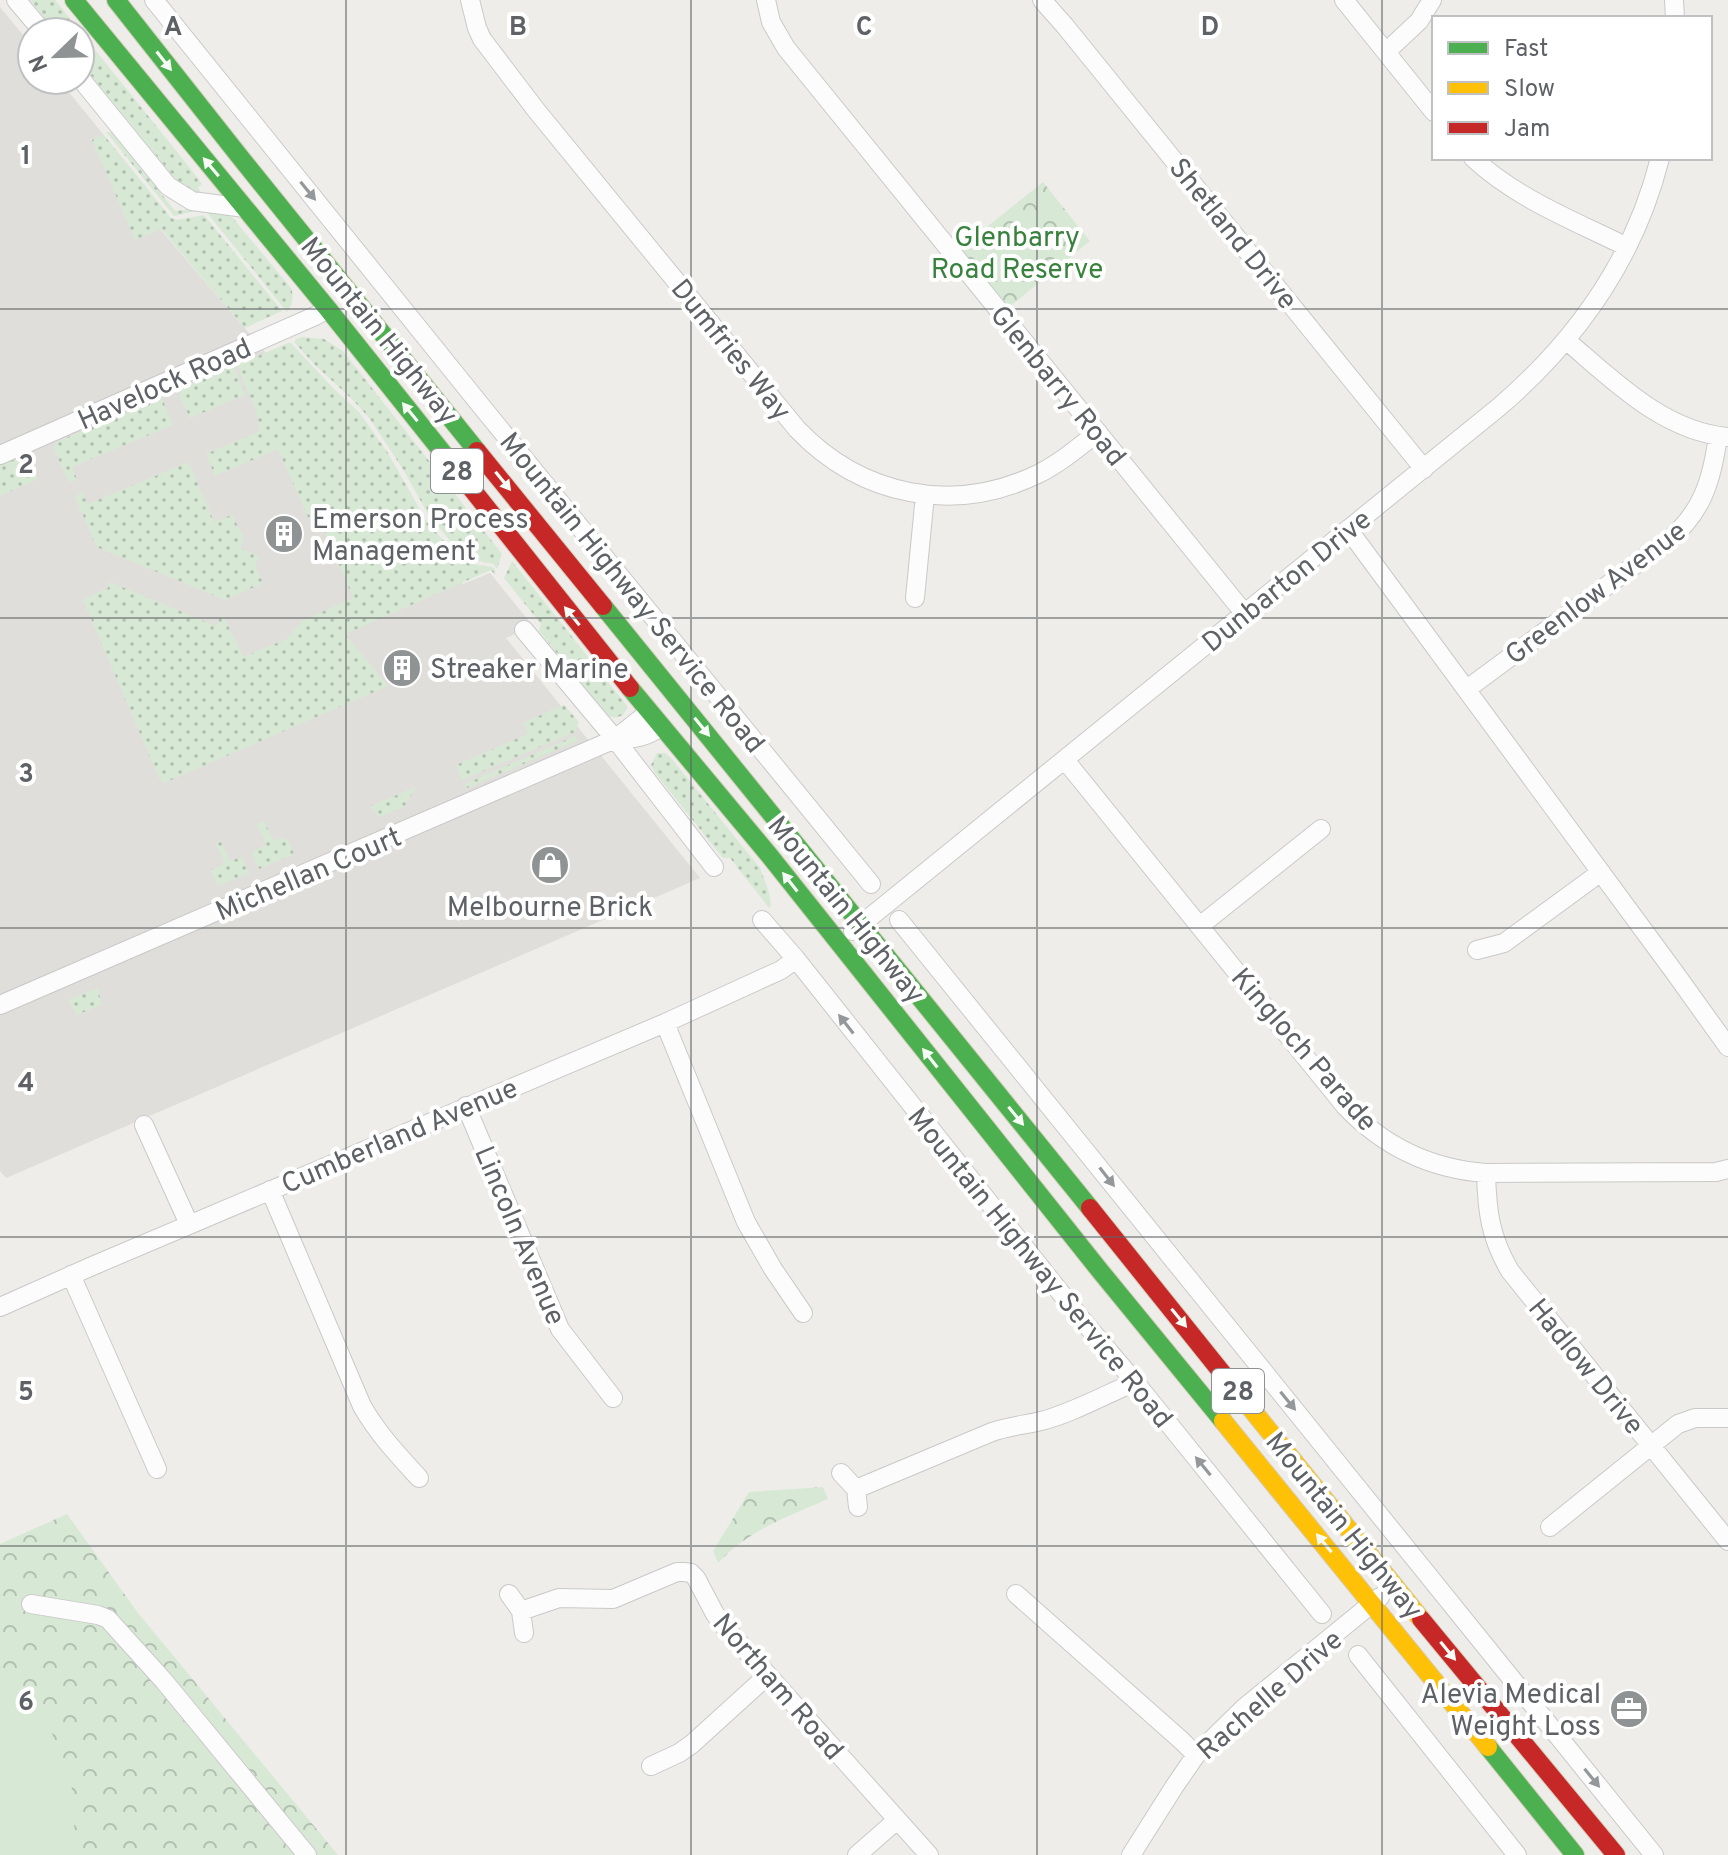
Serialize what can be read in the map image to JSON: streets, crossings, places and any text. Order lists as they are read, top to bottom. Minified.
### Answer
{"streets":{"main road":["Mountain Highway","28"],"street":["Shetland Drive","Dumfries Way","Havelock Road","Glenbarry Road","Dunbarton Drive","Mountain Highway Service Road","Greenlow Avenue","Michellan Court","Kingloch Parade","Cumberland Avenue","Lincoln Avenue","Hadlow Drive","Northam Road","Rachelle Drive"]},"crossings":[["Shetland Drive","Dunbarton Drive"],["Mountain Highway","Havelock Road"],["Mountain Highway","Dunbarton Drive"],["Mountain Highway","Michellan Court"],["Mountain Highway","Rachelle Drive"],["Dumfries Way","Glenbarry Road"],["Glenbarry Road","Dunbarton Drive"],["Dunbarton Drive","Kingloch Parade"],["Mountain Highway Service Road","Cumberland Avenue"],["Kingloch Parade","Hadlow Drive"],["Cumberland Avenue","Lincoln Avenue"]],"parks":["Glenbarry Road Reserve"],"places":{"building":["Emerson Process Management","Streaker Marine"],"shop":["Melbourne Brick"],"office":["Alevia Medical Weight Loss"]},"legend":["Fast","Slow","Jam"],"north":"bottom left","grid":{"columns":["A","B","C","D"],"rows":["1","2","3","4","5","6"]}}
